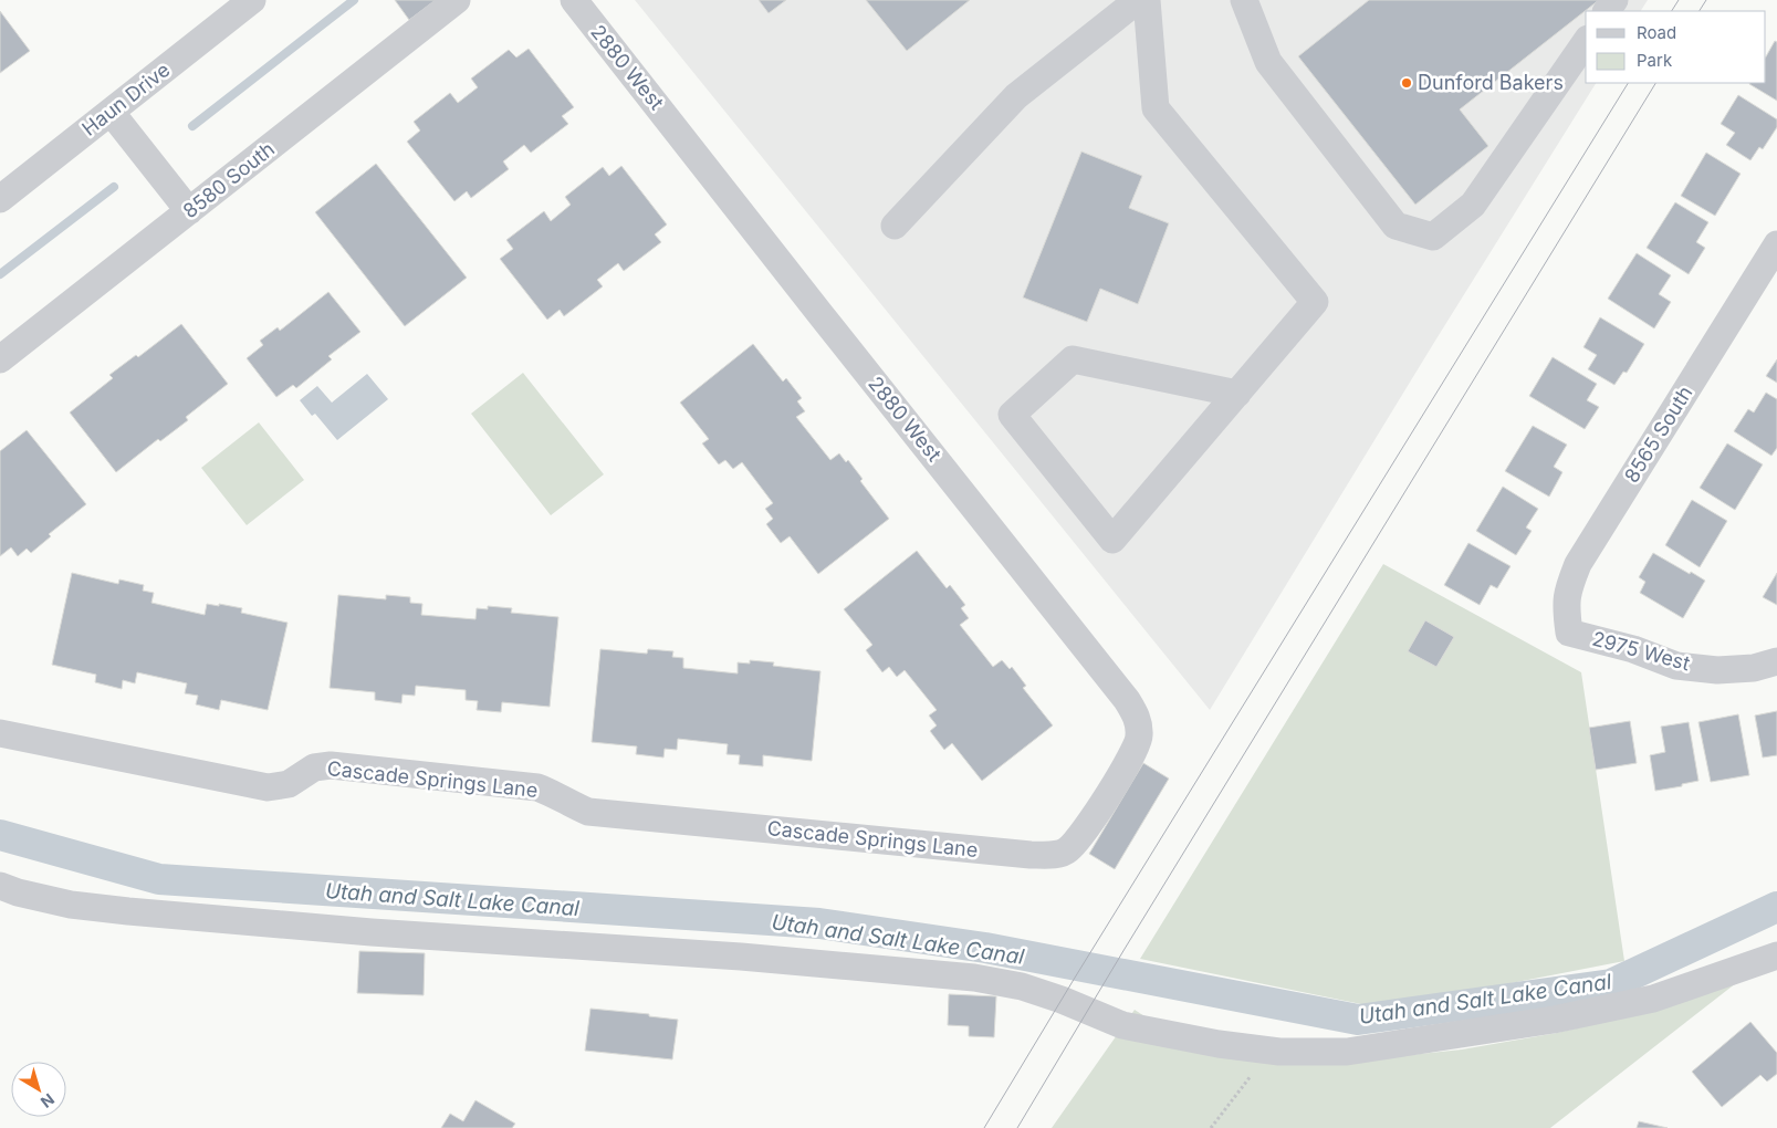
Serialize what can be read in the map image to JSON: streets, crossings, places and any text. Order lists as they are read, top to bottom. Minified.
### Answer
{"streets":{"street":["2880 West","Haun Drive","8580 South","8565 South","2975 West","Cascade Springs Lane"]},"crossings":[["2880 West","Cascade Springs Lane"],["8565 South","2975 West"]],"water":["Utah and Salt Lake Canal"],"places":["Dunford Bakers"],"legend":["Road","Park"],"north":"bottom right"}
